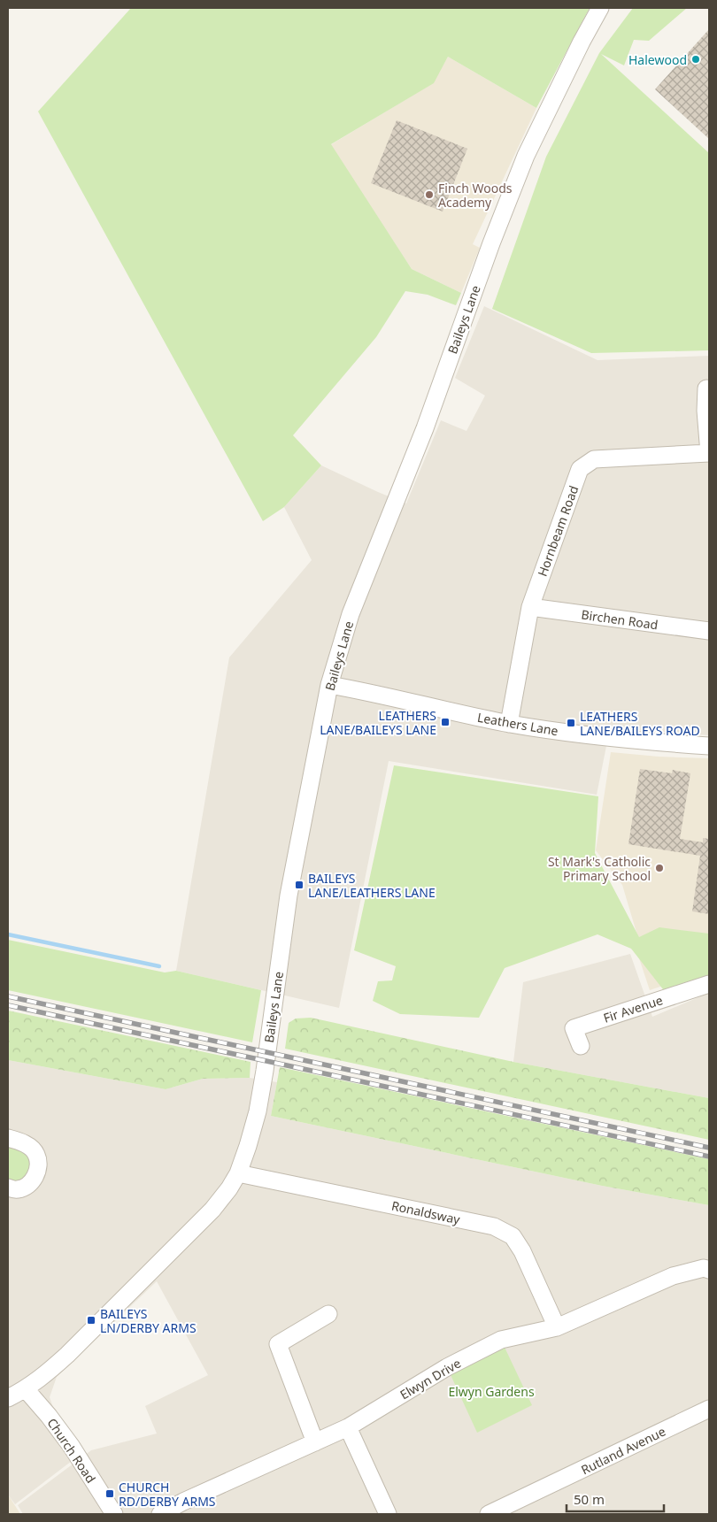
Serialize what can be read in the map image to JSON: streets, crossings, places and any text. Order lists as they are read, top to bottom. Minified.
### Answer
{"streets":{"street":["Baileys Lane","Hornbeam Road","Birchen Road","Leathers Lane","Fir Avenue","Ronaldsway","Elwyn Drive","Church Road","Rutland Avenue"]},"crossings":[["Baileys Lane","Leathers Lane"],["Baileys Lane","Ronaldsway"],["Baileys Lane","Church Road"],["Hornbeam Road","Birchen Road"],["Hornbeam Road","Leathers Lane"],["Ronaldsway","Elwyn Drive"]],"parks":["Elwyn Gardens"],"places":{"other":["Halewood","Finch Woods Academy","St Mark's Catholic Primary School"],"transit":["LEATHERS LANE/BAILEYS LANE","LEATHERS LANE/BAILEYS ROAD","BAILEYS LANE/LEATHERS LANE","BAILEYS LN/DERBY ARMS","CHURCH RD/DERBY ARMS"]},"scale_bar":"50 m"}
